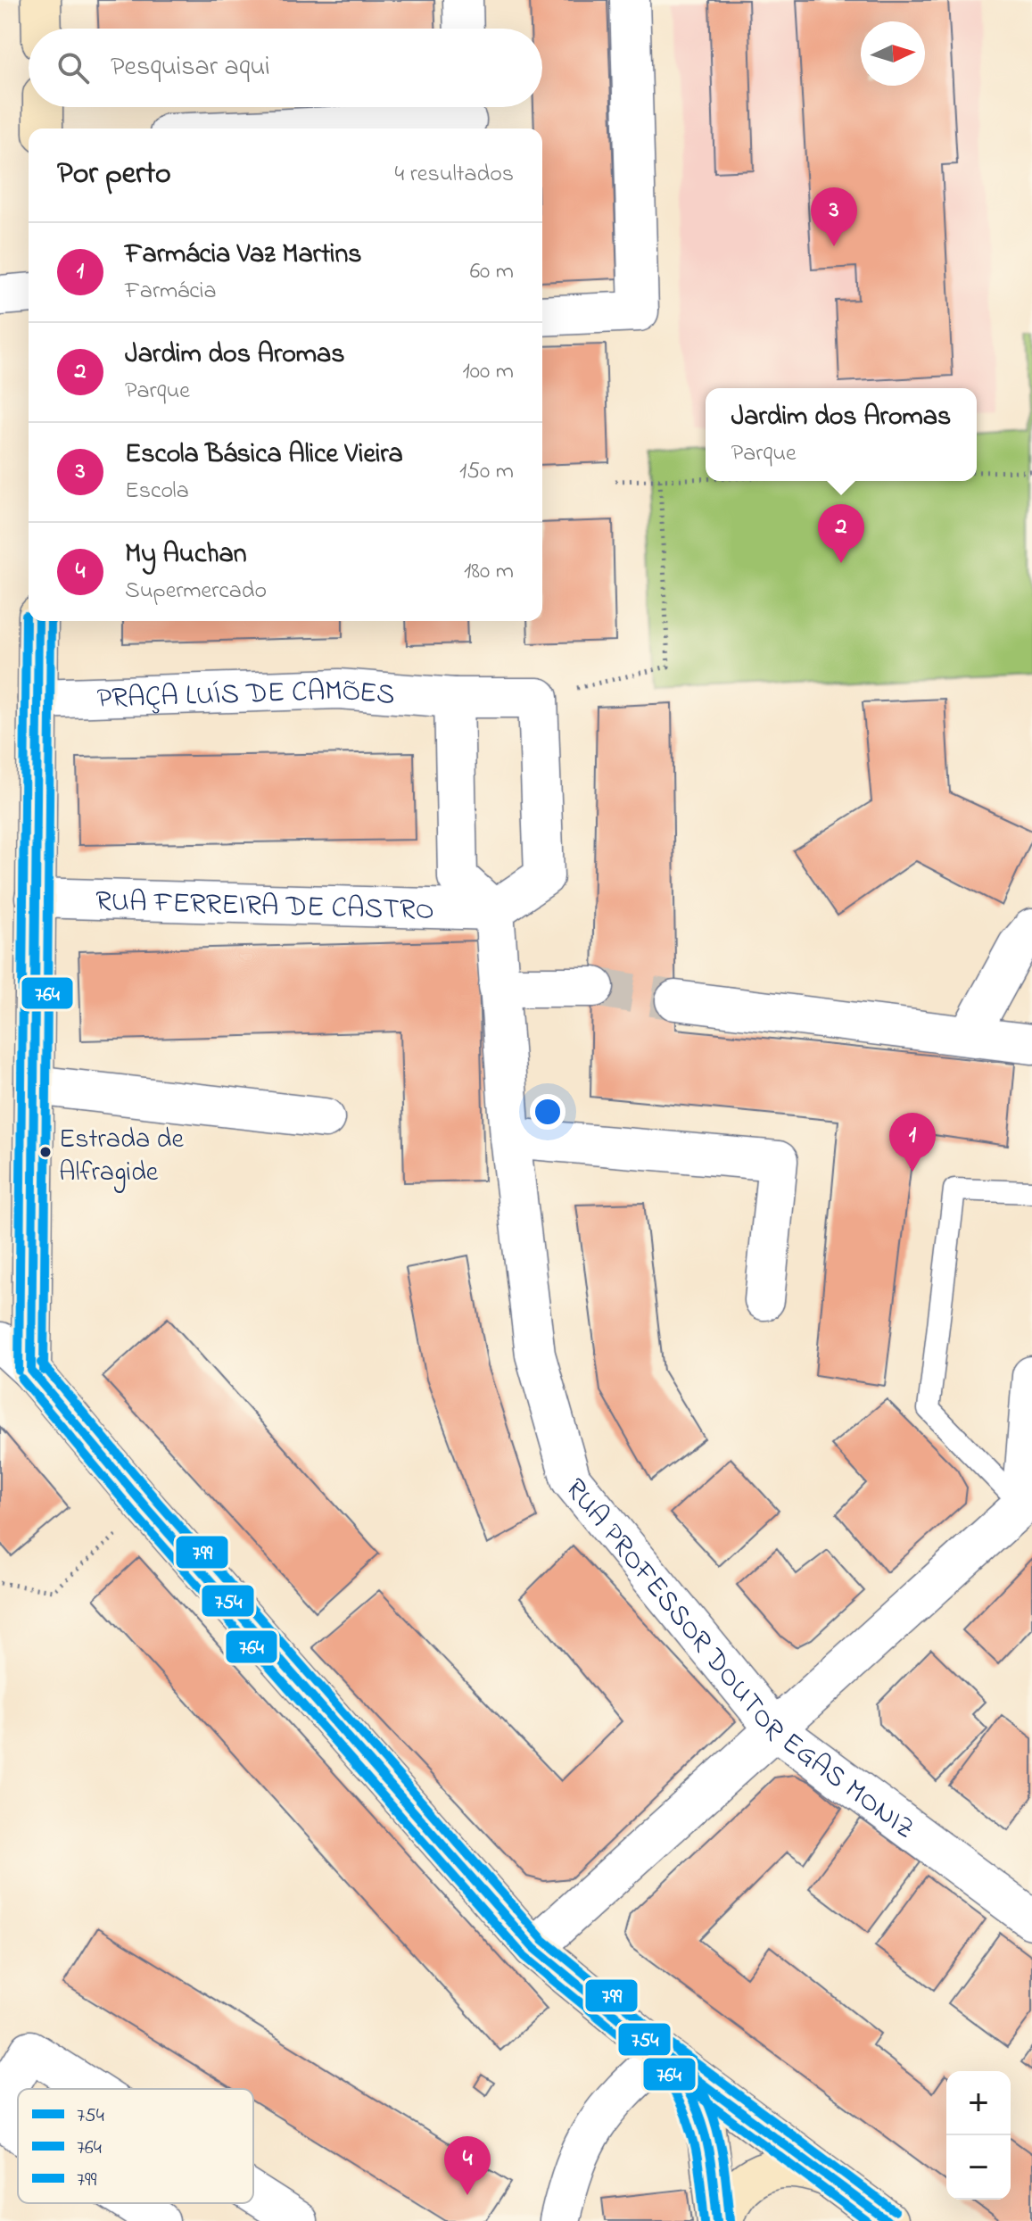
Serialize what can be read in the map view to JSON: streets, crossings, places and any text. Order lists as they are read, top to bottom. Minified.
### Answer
{"streets":{"street":["PRAÇA LUÍS DE CAMÕES","RUA FERREIRA DE CASTRO","RUA PROFESSOR DOUTOR EGAS MONIZ"]},"crossings":[["RUA FERREIRA DE CASTRO","RUA PROFESSOR DOUTOR EGAS MONIZ"]],"places":["Estrada de Alfragide"],"lines":["transit line 799","transit line 754","transit line 764"],"legend":["754","764","799"],"north":"right","page":{"search":"Pesquisar aqui","heading":["Por perto","4 resultados"],"pins":["3","2","1","4"],"list":[{"mark":"1","name":"Farmácia Vaz Martins","note":"Farmácia","value":"60 m"},{"mark":"2","name":"Jardim dos Aromas","note":"Parque","value":"100 m"},{"mark":"3","name":"Escola Básica Alice Vieira","note":"Escola","value":"150 m"},{"mark":"4","name":"My Auchan","note":"Supermercado","value":"180 m"}],"popup":["Jardim dos Aromas","Parque"],"map_buttons":["+","−"]}}
